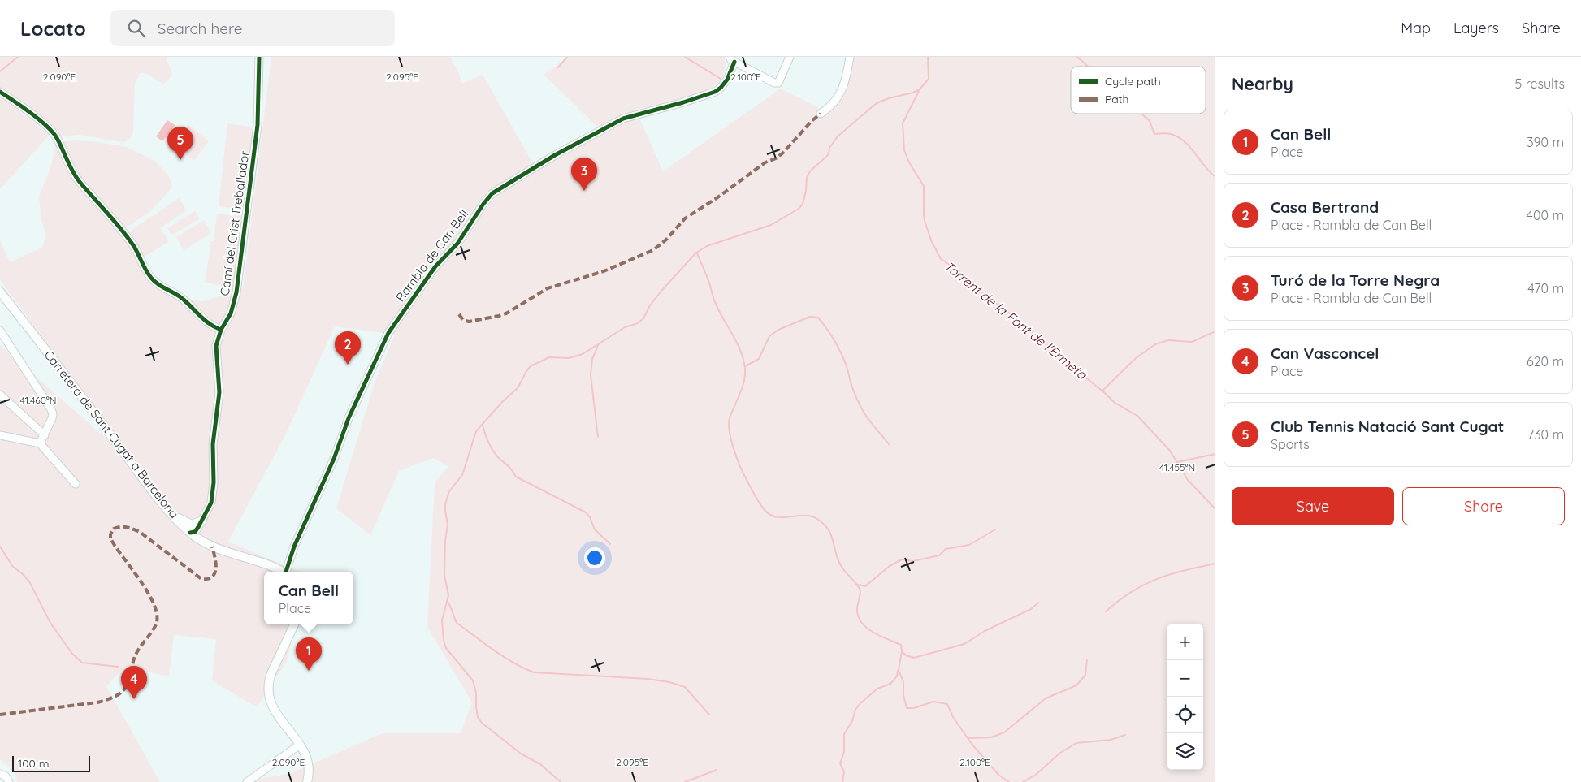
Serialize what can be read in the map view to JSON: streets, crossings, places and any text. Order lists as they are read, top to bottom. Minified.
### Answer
{"streets":{"main road":["Carretera de Sant Cugat a Barcelona"],"street":["Camí del Crist Treballador","Rambla de Can Bell"]},"water":["Torrent de la Font de l'Ermetà"],"legend":["Cycle path","Path"],"scale_bar":"100 m","page":{"header":"Locato","search":"Search here","nav":["Map","Layers","Share"],"heading":["Nearby","5 results"],"list":[{"mark":"1","name":"Can Bell","note":"Place","value":"390 m"},{"mark":"2","name":"Casa Bertrand","note":"Place · Rambla de Can Bell","value":"400 m"},{"mark":"3","name":"Turó de la Torre Negra","note":"Place · Rambla de Can Bell","value":"470 m"},{"mark":"4","name":"Can Vasconcel","note":"Place","value":"620 m"},{"mark":"5","name":"Club Tennis Natació Sant Cugat","note":"Sports","value":"730 m"}],"pins":["5","3","2","1","4"],"buttons":["Save","Share"],"popup":["Can Bell","Place"],"map_buttons":["+","−"],"scale":"100 m"},"coordinates":["2.090°E","2.095°E","2.100°E","41.460°N","41.455°N"]}
